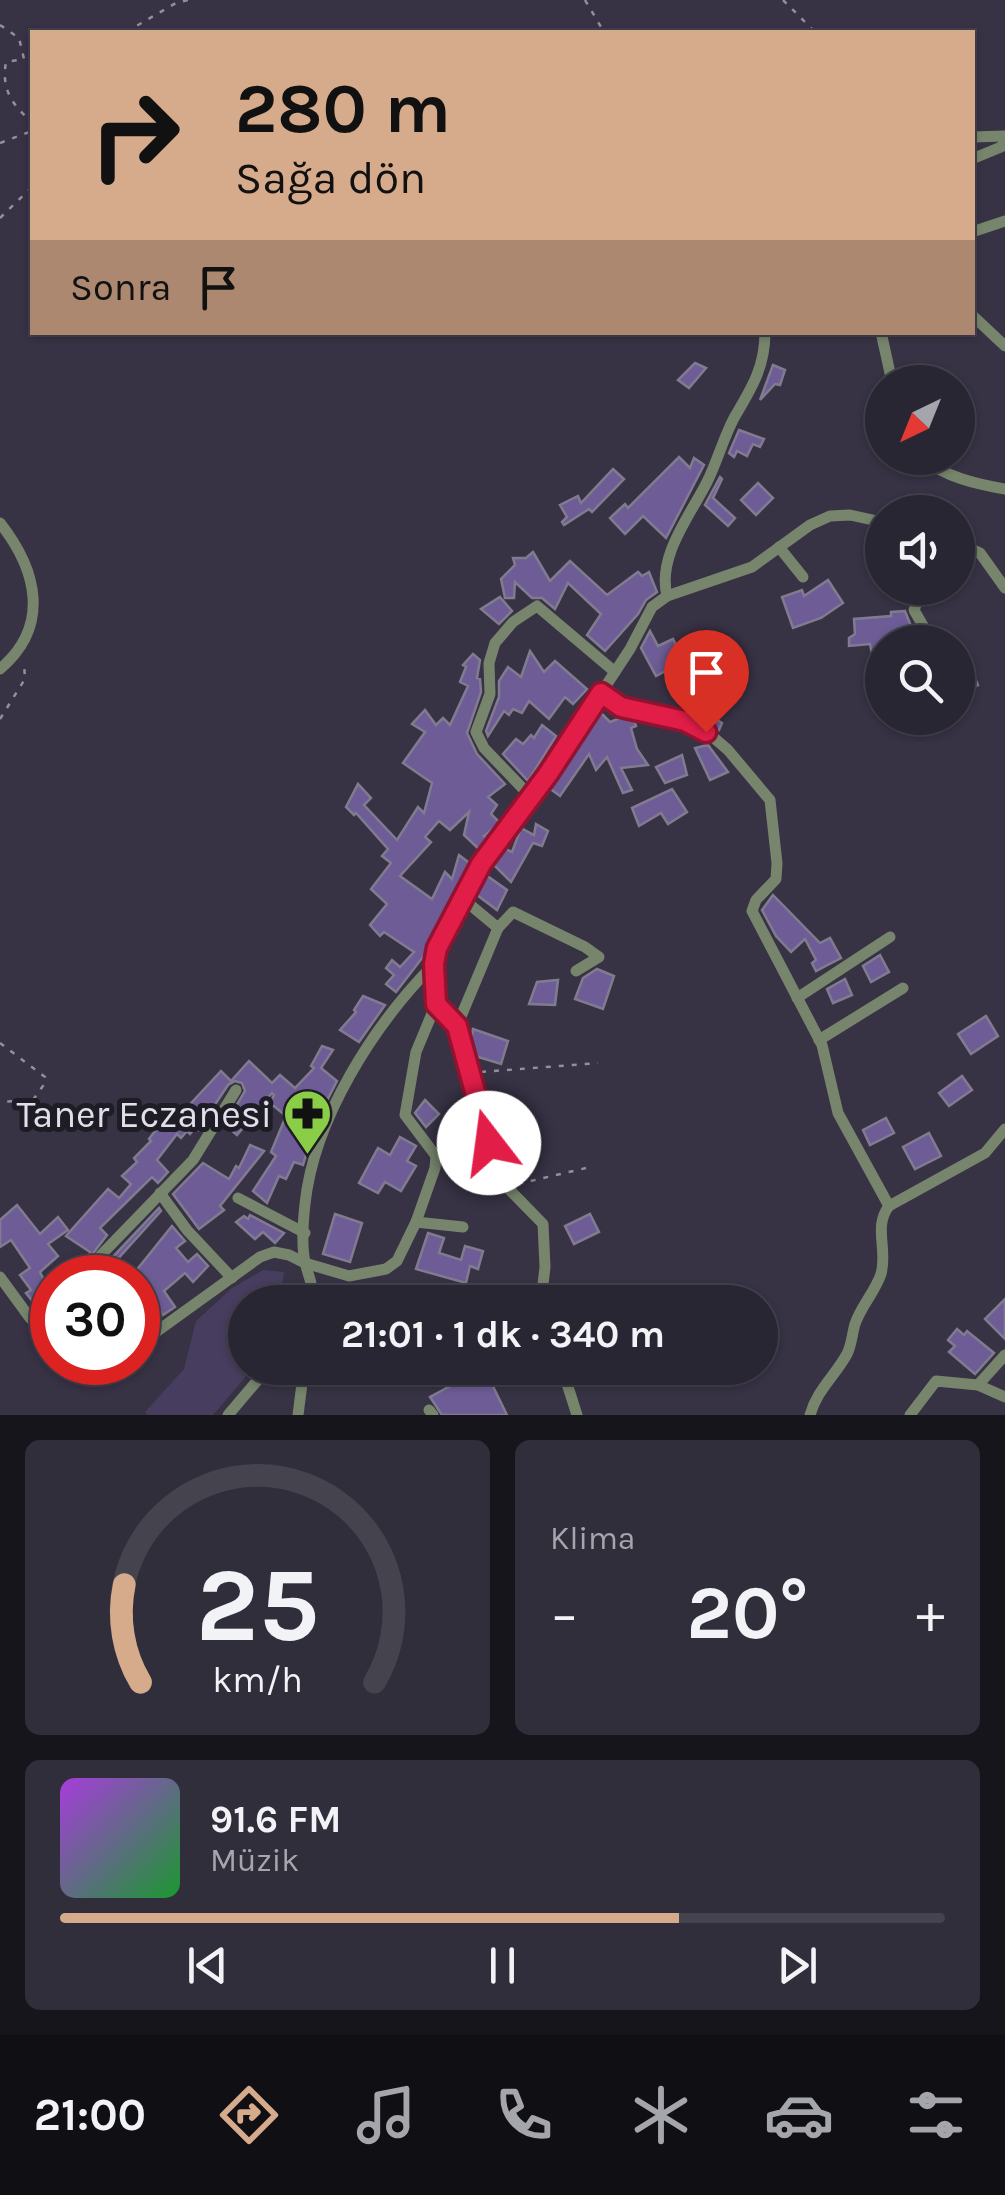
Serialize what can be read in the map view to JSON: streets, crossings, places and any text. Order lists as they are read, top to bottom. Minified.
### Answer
{"places":{"pharmacy":["Taner Eczanesi"]},"north":"bottom left","page":{"turn":["280 m","Sağa dön"],"then":"Sonra","limit":"30","trip":"21:01 · 1 dk · 340 m","tile":"Klima","heat":["−","20°","+"],"song":["91.6 FM","Müzik"],"tabs":"21:00","gauge":["25","km/h"]}}
